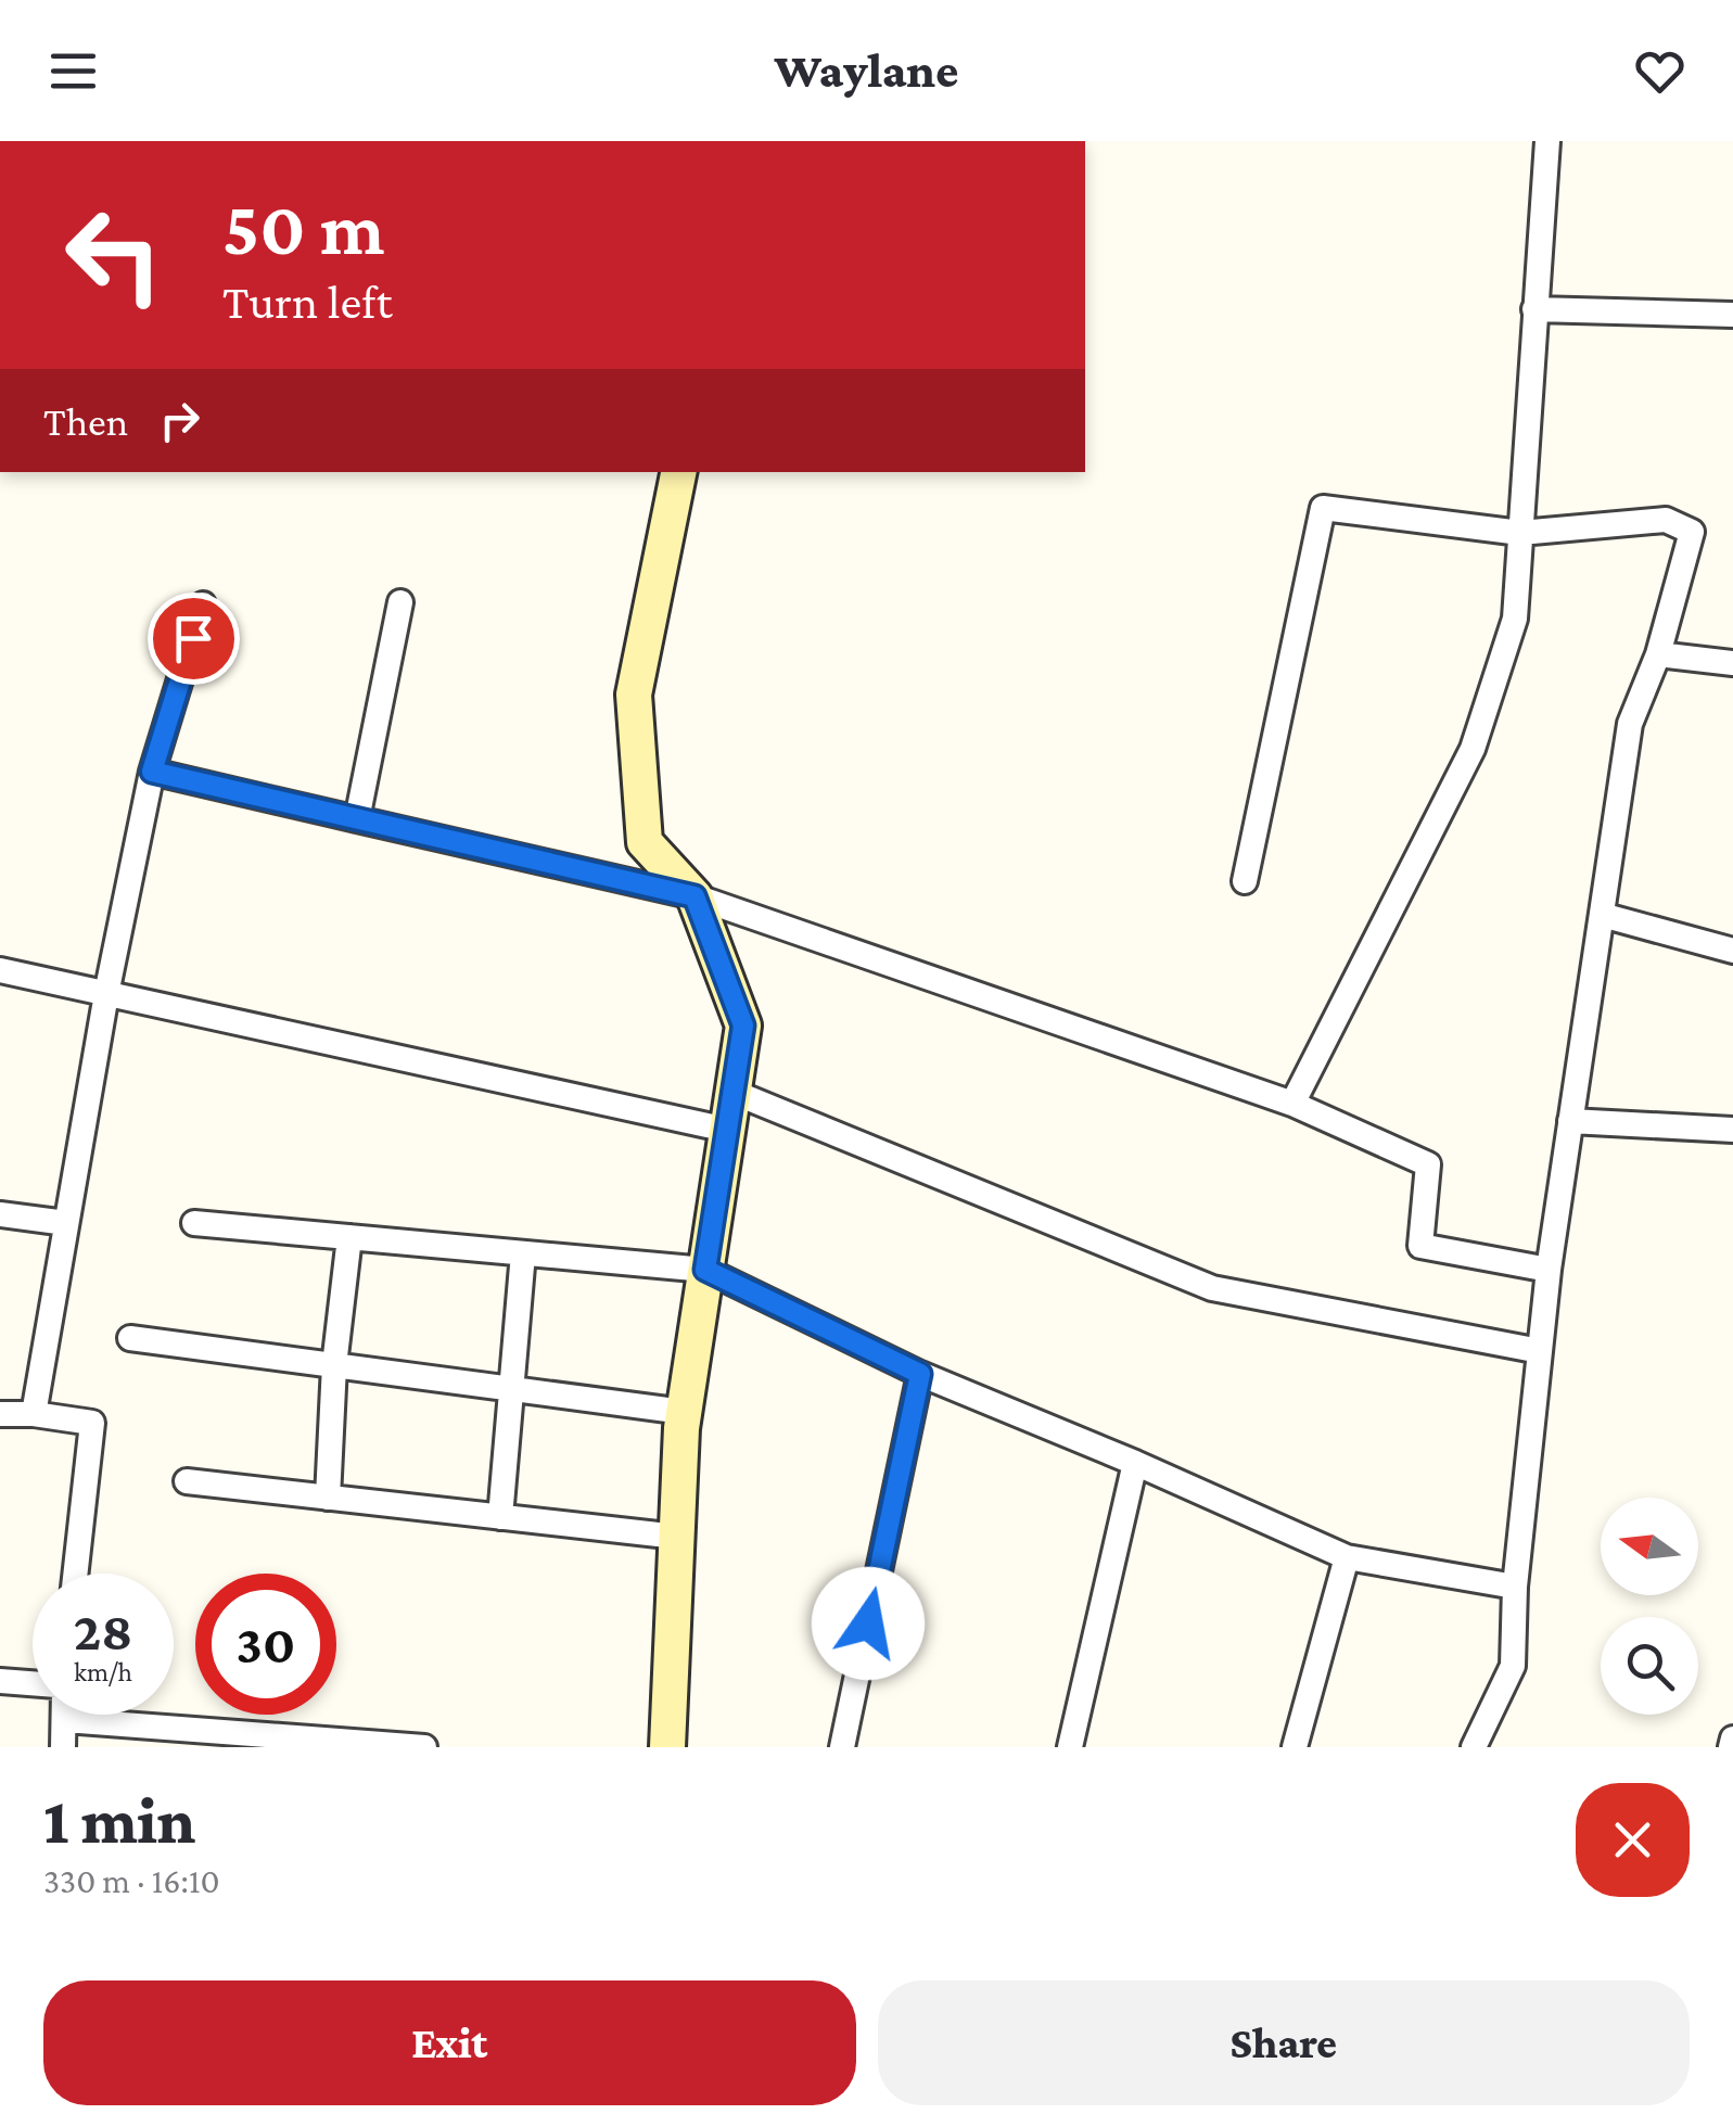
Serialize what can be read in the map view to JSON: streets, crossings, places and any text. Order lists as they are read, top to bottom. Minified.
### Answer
{"north":"left","page":{"header":"Waylane","turn":["50 m","Turn left"],"then":"Then","speed":"28 km/h","limit":"30","heading":["1 min","330 m · 16:10"],"buttons":["Exit","Share"]}}
